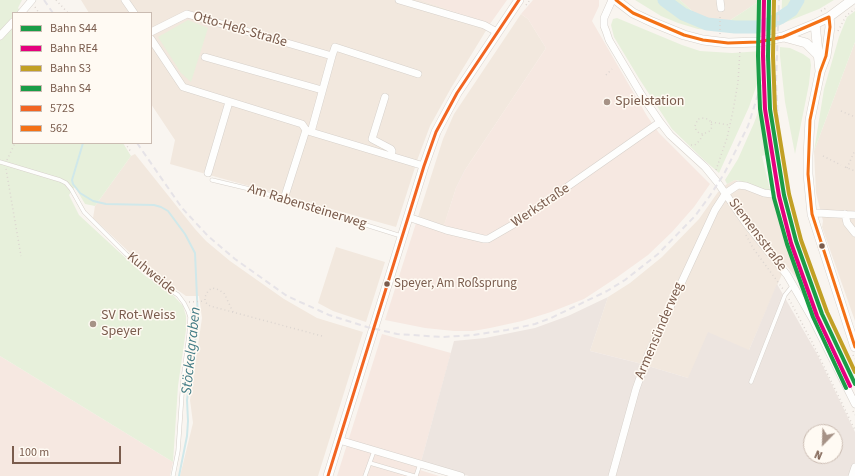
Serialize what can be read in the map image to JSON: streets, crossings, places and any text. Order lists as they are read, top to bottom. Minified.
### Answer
{"streets":{"street":["Otto-Heß-Straße","Werkstraße","Siemensstraße","Armensünderweg"],"lane":["Am Rabensteinerweg","Kuhweide"]},"crossings":[["Werkstraße","Siemensstraße"],["Siemensstraße","Armensünderweg"]],"water":["Stöckelgraben"],"places":["Spielstation","Speyer, Am Roßsprung","SV Rot-Weiss Speyer"],"lines":["rail line S44","rail line RE4","rail line S3","rail line S4","transit line 572S","transit line 562"],"legend":["Bahn S44","Bahn RE4","Bahn S3","Bahn S4","572S","562"],"scale_bar":"100 m","north":"bottom left"}
